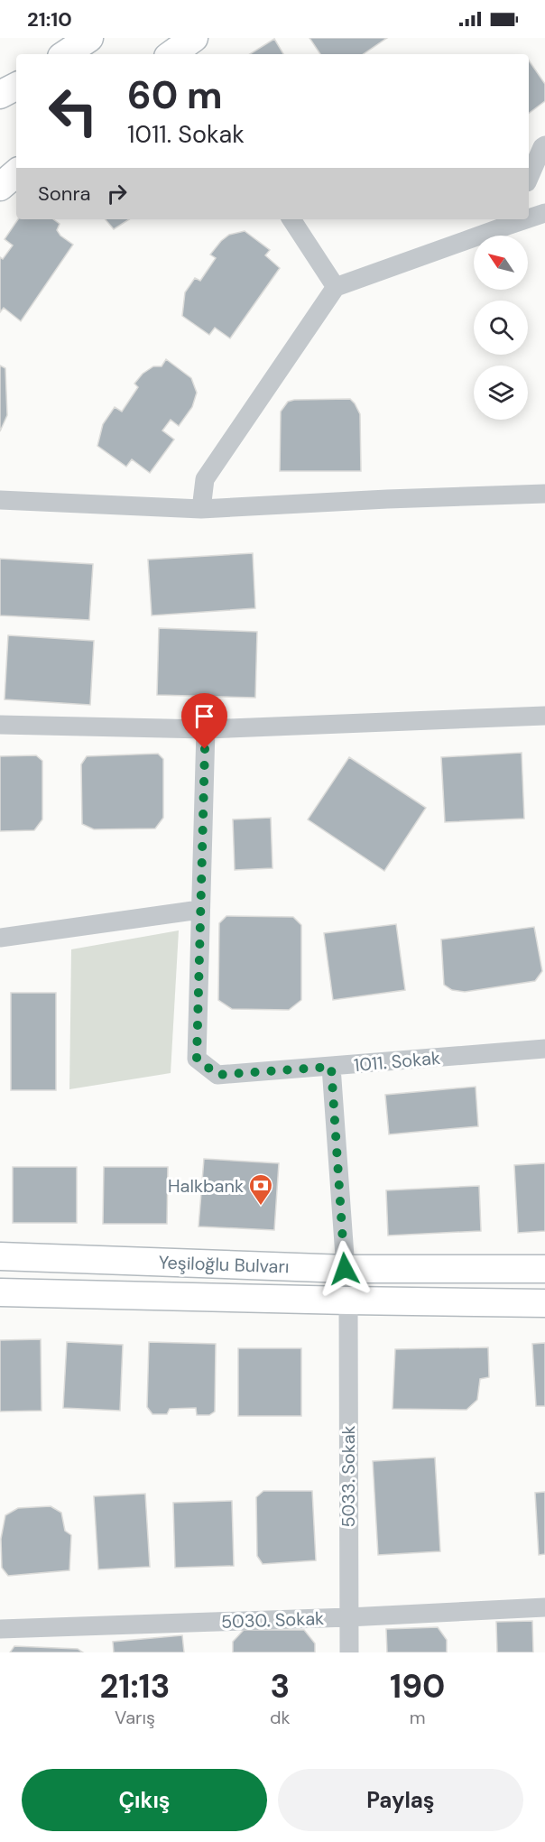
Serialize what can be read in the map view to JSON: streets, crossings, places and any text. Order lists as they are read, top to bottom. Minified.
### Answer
{"streets":{"main road":["Yeşiloğlu Bulvarı"],"street":["1011. Sokak","5033. Sokak","5030. Sokak"]},"crossings":[["Yeşiloğlu Bulvarı","5033. Sokak"],["5033. Sokak","5030. Sokak"]],"places":{"bank":["Halkbank"]},"north":"top left","page":{"status":"21:10","turn":["60 m","1011. Sokak"],"then":"Sonra","eta":["21:13","Varış","3","dk","190","m"],"buttons":["Çıkış","Paylaş"]}}
